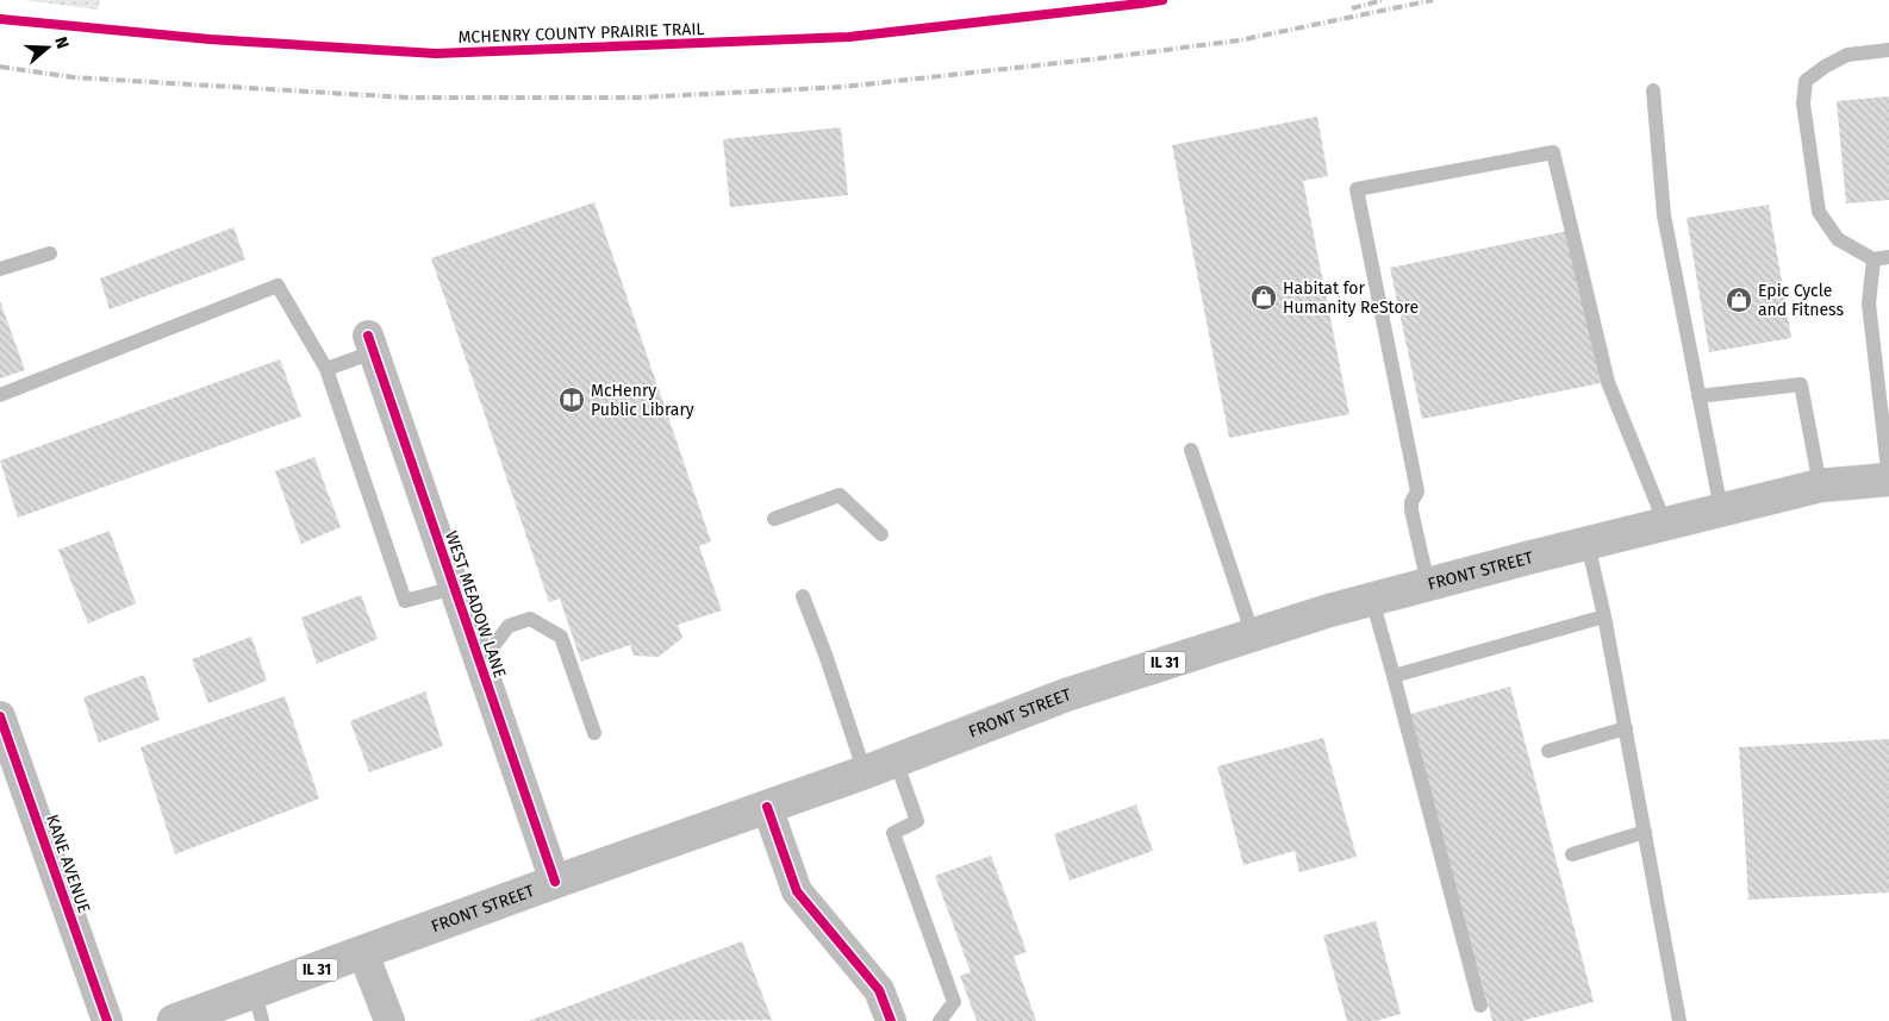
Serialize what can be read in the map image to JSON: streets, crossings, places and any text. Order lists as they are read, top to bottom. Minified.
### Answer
{"streets":{"main road":["FRONT STREET","IL 31"],"street":["WEST MEADOW LANE","KANE AVENUE"],"cycle path":["MCHENRY COUNTY PRAIRIE TRAIL"]},"crossings":[["FRONT STREET","WEST MEADOW LANE"]],"places":{"shop":["Habitat for Humanity ReStore","Epic Cycle and Fitness"],"library":["McHenry Public Library"]},"north":"right"}
